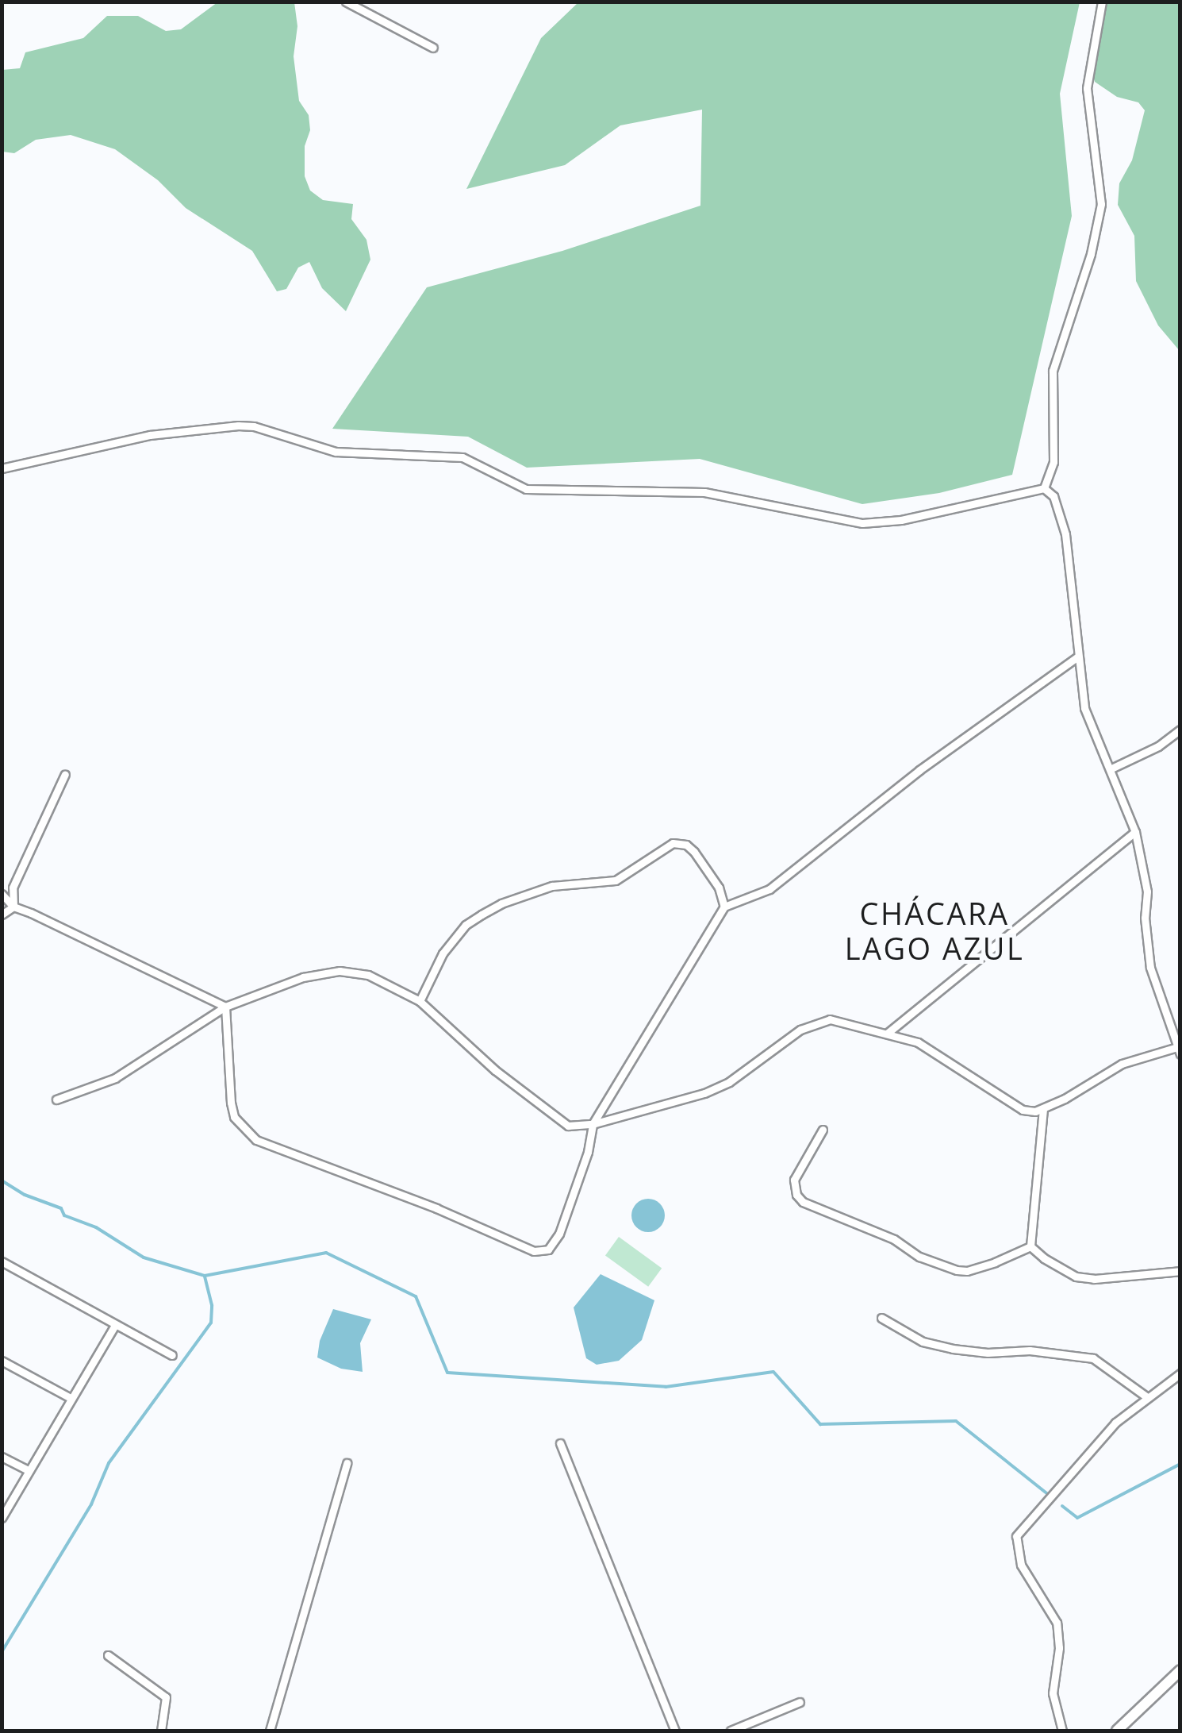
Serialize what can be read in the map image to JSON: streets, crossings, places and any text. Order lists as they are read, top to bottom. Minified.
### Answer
{"districts":["CHÁCARA LAGO AZUL"]}
